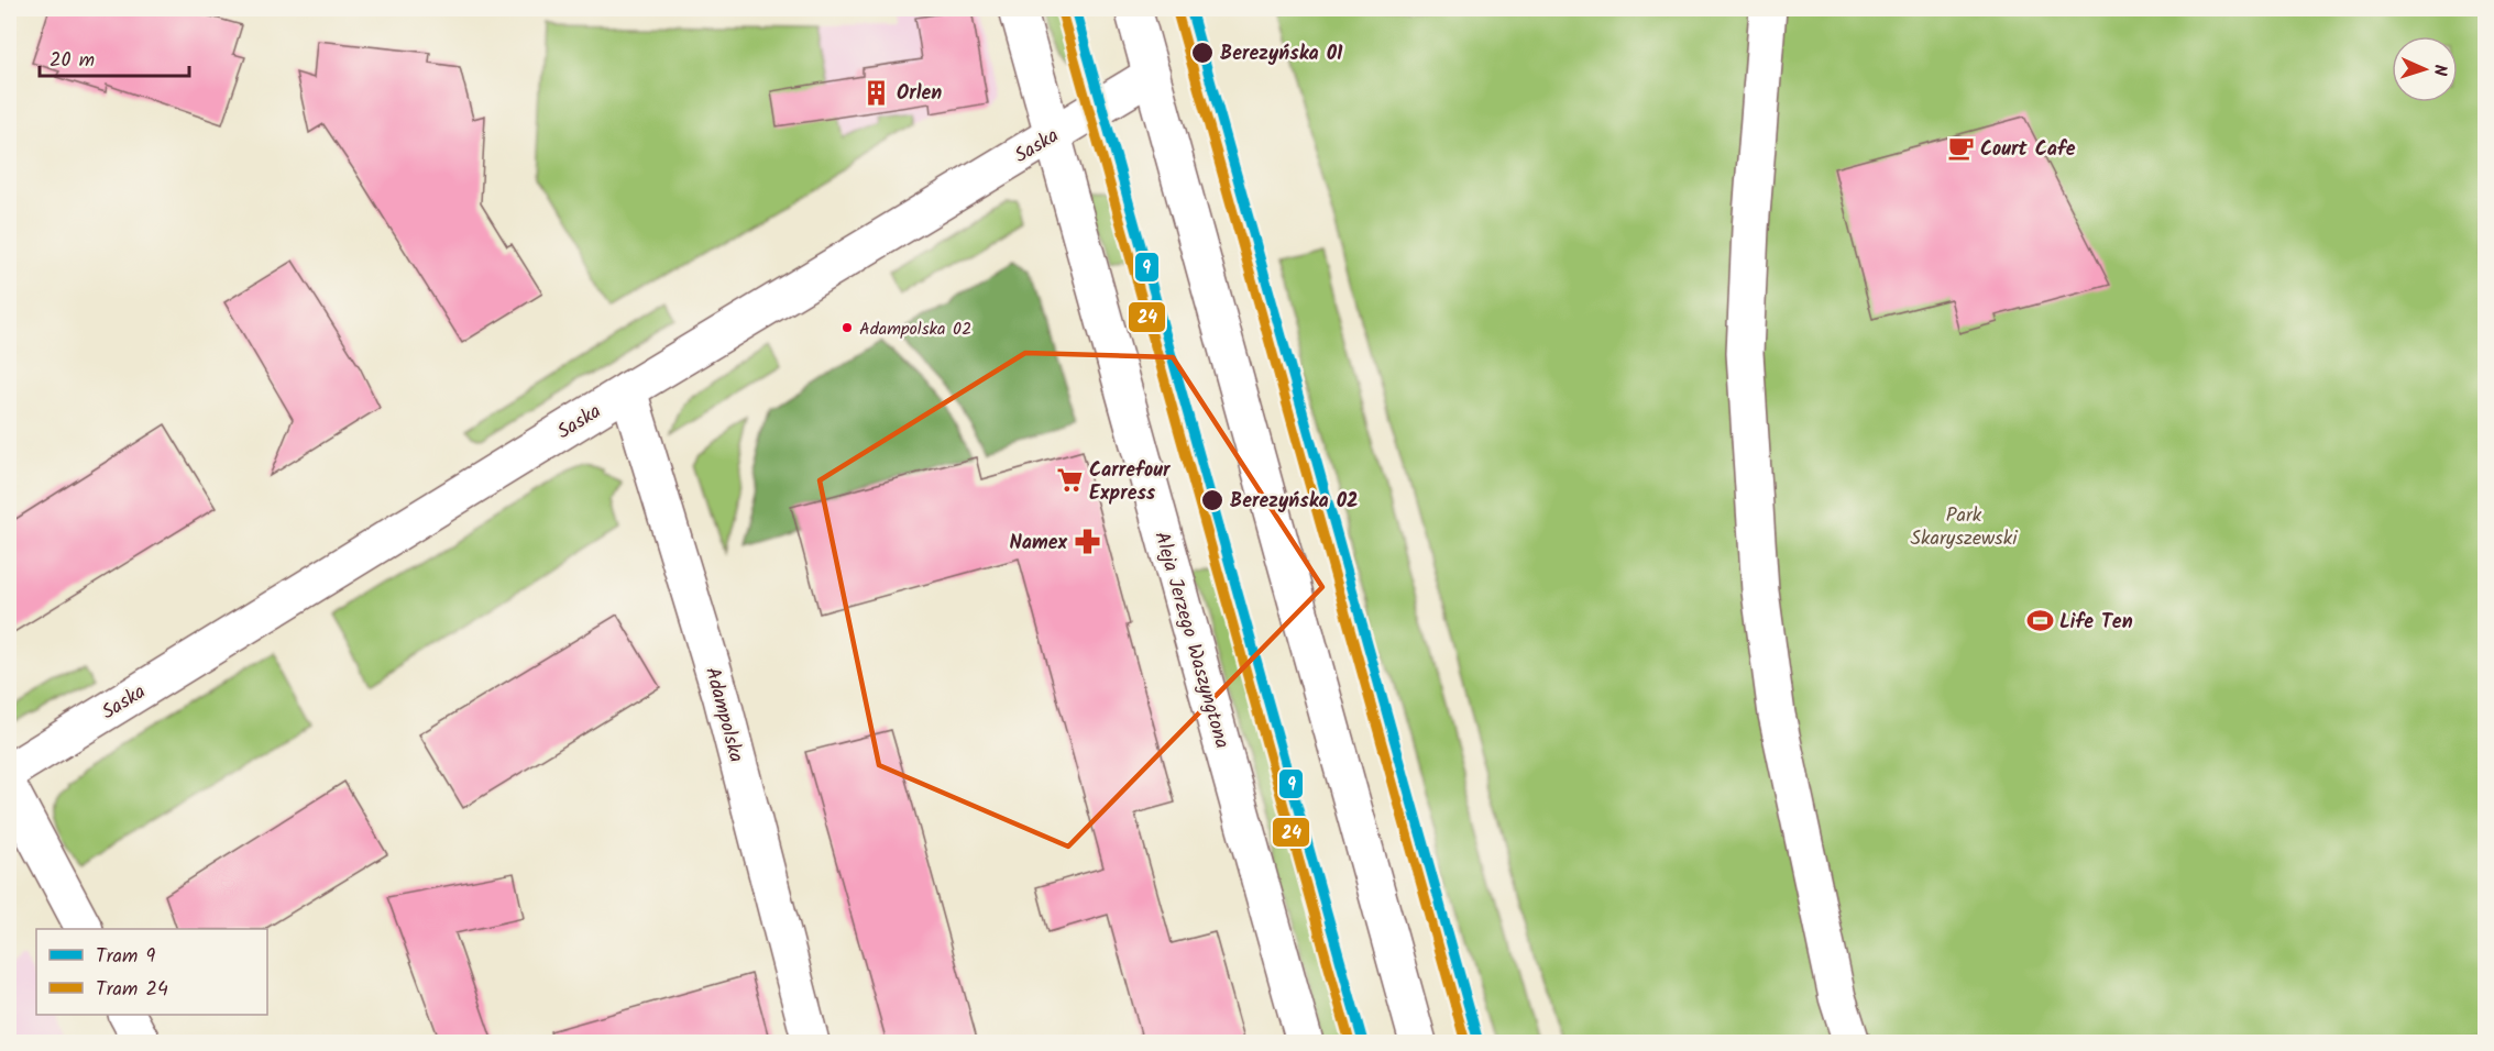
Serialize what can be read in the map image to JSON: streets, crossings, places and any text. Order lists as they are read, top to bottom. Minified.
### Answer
{"streets":{"street":["Saska","Aleja Jerzego Waszyngtona","Adampolska"]},"crossings":[["Saska","Aleja Jerzego Waszyngtona"],["Saska","Adampolska"]],"parks":["Park Skaryszewski"],"places":{"other":["Berezyńska 01","Adampolska 02","Berezyńska 02"],"building":["Orlen"],"cafe":["Court Cafe"],"supermarket":["Carrefour Express"],"pharmacy":["Namex"],"sports":["Life Ten"]},"lines":["tram line 9","tram line 24"],"legend":["Tram 9","Tram 24"],"scale_bar":"20 m","north":"right"}
